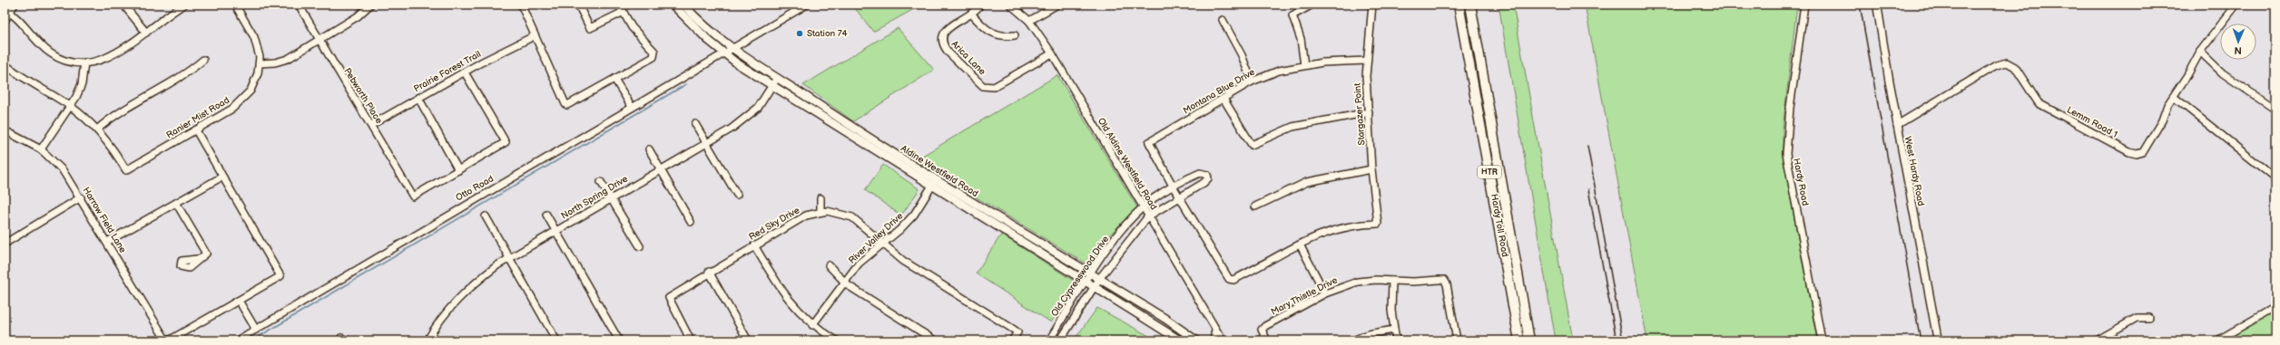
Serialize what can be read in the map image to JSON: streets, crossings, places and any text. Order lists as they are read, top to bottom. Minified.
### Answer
{"streets":{"highway":["HTR","Hardy Toll Road"],"main road":["Aldine Westfield Road","West Hardy Road"],"street":["Arica Lane","Prairie Forest Trail","Montana Blue Drive","Pebworth Place","Stargazer Point","Ranier Mist Road","Lemm Road 1","Old Aldine Westfield Road","Hardy Road","Otto Road","North Spring Drive","Harrow Field Lane","Red Sky Drive","River Valley Drive","Old Cypresswood Drive","Mary Thistle Drive"]},"crossings":[["Arica Lane","Old Aldine Westfield Road"],["Prairie Forest Trail","Pebworth Place"],["Montana Blue Drive","Stargazer Point"],["Montana Blue Drive","Old Cypresswood Drive"],["Lemm Road 1","West Hardy Road"],["Old Aldine Westfield Road","Old Cypresswood Drive"],["Aldine Westfield Road","Otto Road"],["Aldine Westfield Road","North Spring Drive"],["Aldine Westfield Road","River Valley Drive"],["Aldine Westfield Road","Old Cypresswood Drive"],["Red Sky Drive","River Valley Drive"]],"places":["Station 74"],"north":"bottom"}
